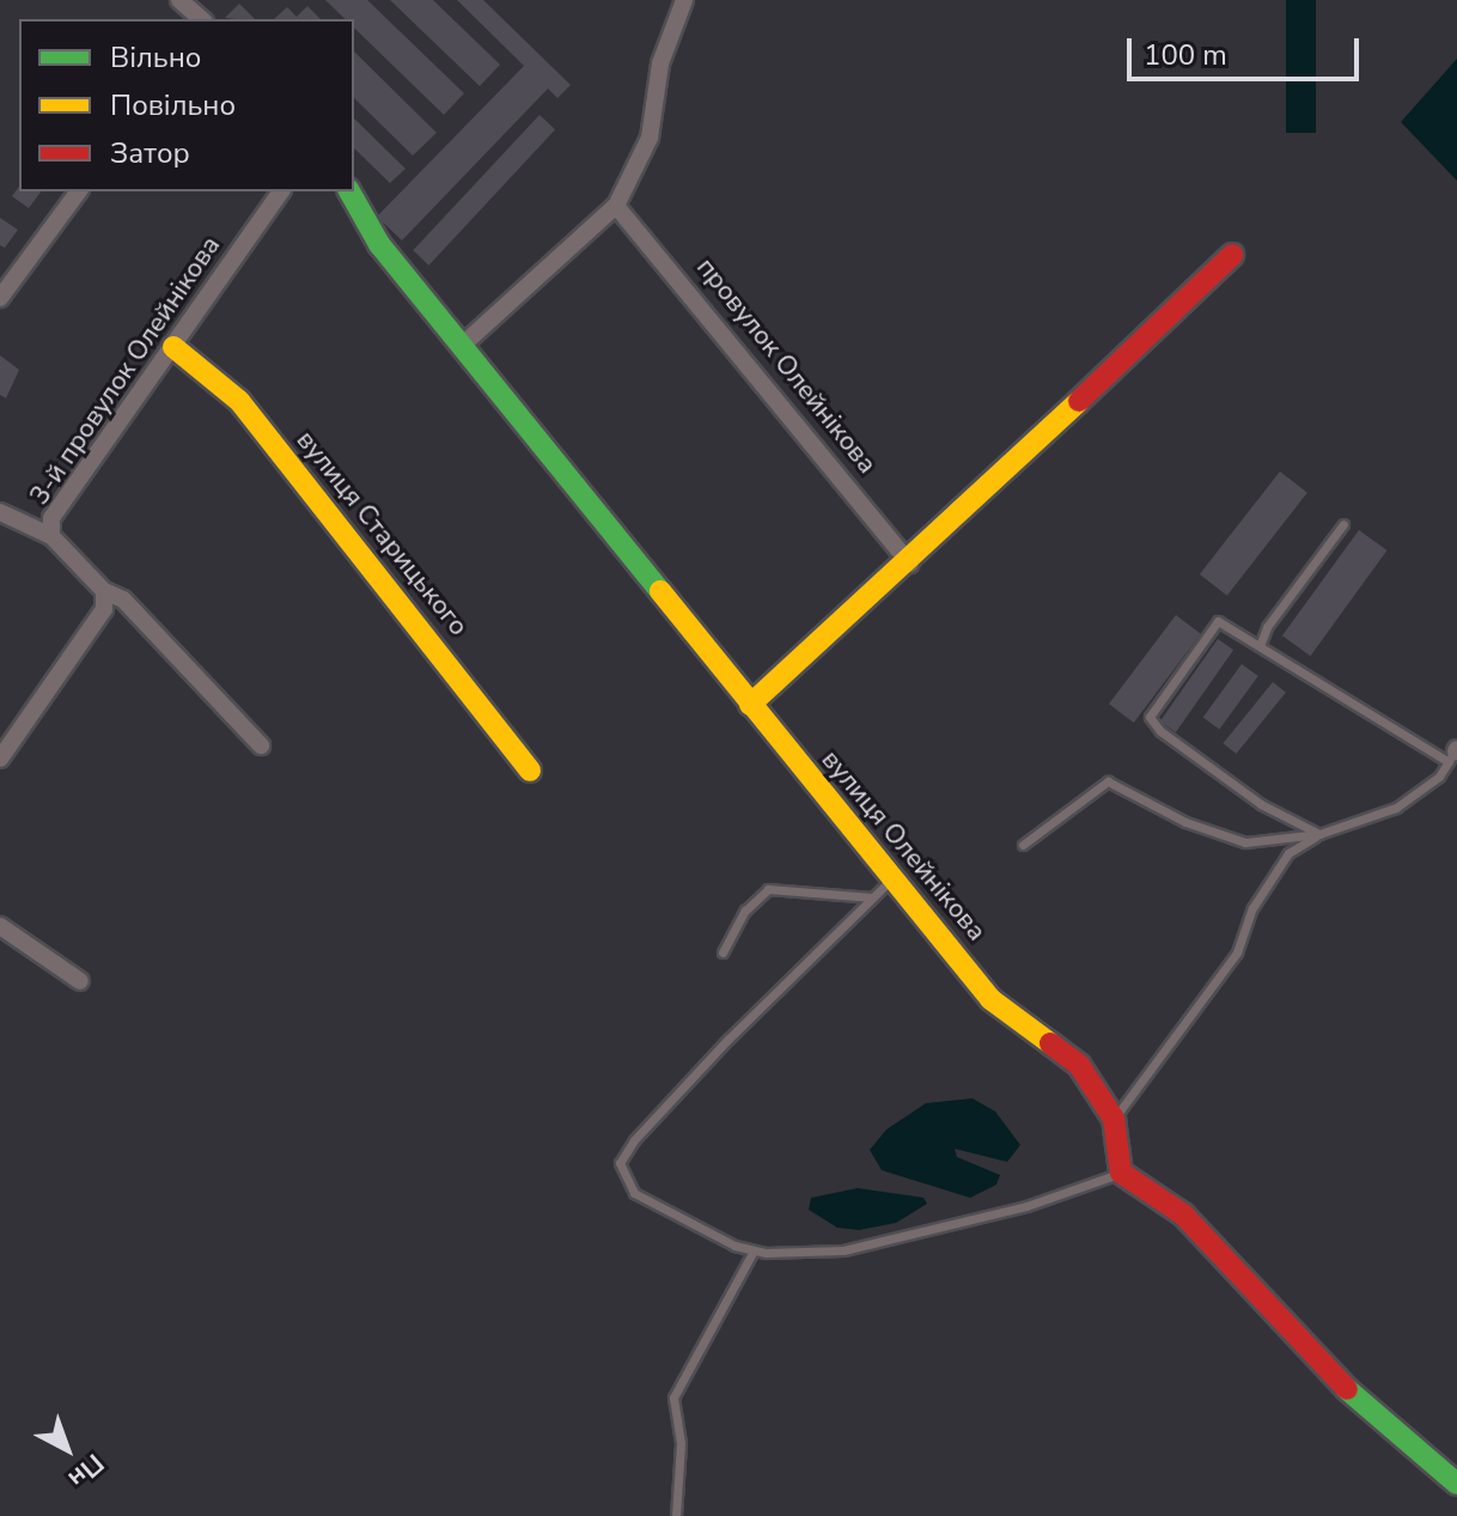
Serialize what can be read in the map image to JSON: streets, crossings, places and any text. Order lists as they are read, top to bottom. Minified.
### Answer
{"streets":{"street":["провулок Олейнікова","3-й провулок Олейнікова","вулиця Старицького","вулиця Олейнікова"]},"crossings":[["3-й провулок Олейнікова","вулиця Старицького"]],"legend":["Вільно","Повільно","Затор"],"scale_bar":"100 m","north":"bottom right"}
